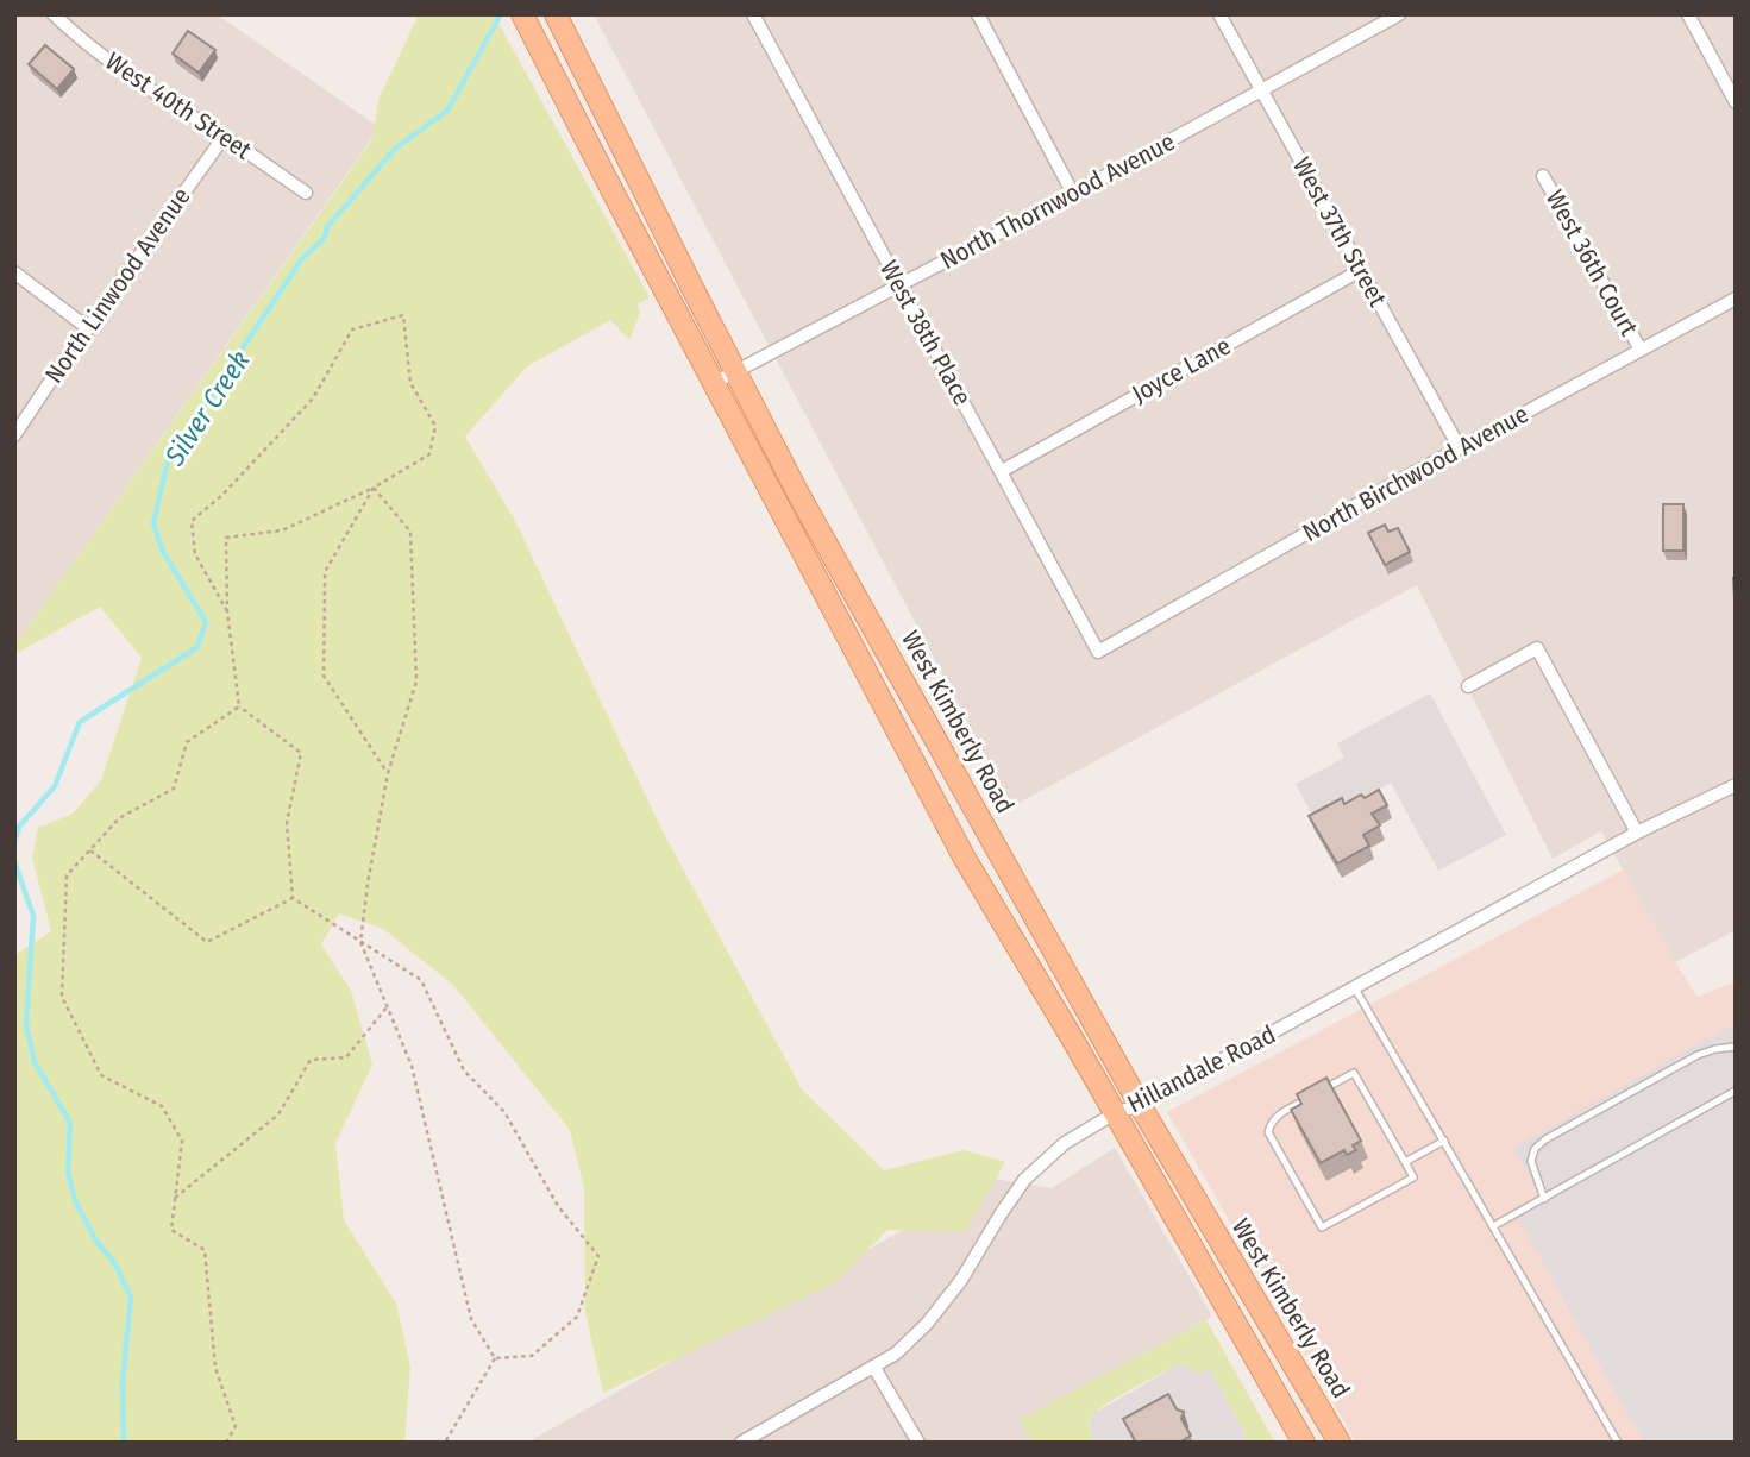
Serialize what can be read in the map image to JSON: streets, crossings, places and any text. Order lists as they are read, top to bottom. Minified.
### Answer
{"streets":{"main road":["West Kimberly Road"],"street":["West 40th Street","North Thornwood Avenue","West 37th Street","West 36th Court","North Linwood Avenue","West 38th Place","Joyce Lane","North Birchwood Avenue","Hillandale Road"]},"crossings":[["West 40th Street","North Linwood Avenue"],["North Thornwood Avenue","West 37th Street"],["North Thornwood Avenue","West 38th Place"],["North Thornwood Avenue","West Kimberly Road"],["West 37th Street","Joyce Lane"],["West 37th Street","North Birchwood Avenue"],["West 36th Court","North Birchwood Avenue"],["West 38th Place","Joyce Lane"],["West 38th Place","North Birchwood Avenue"],["West Kimberly Road","Hillandale Road"]],"water":["Silver Creek"]}
